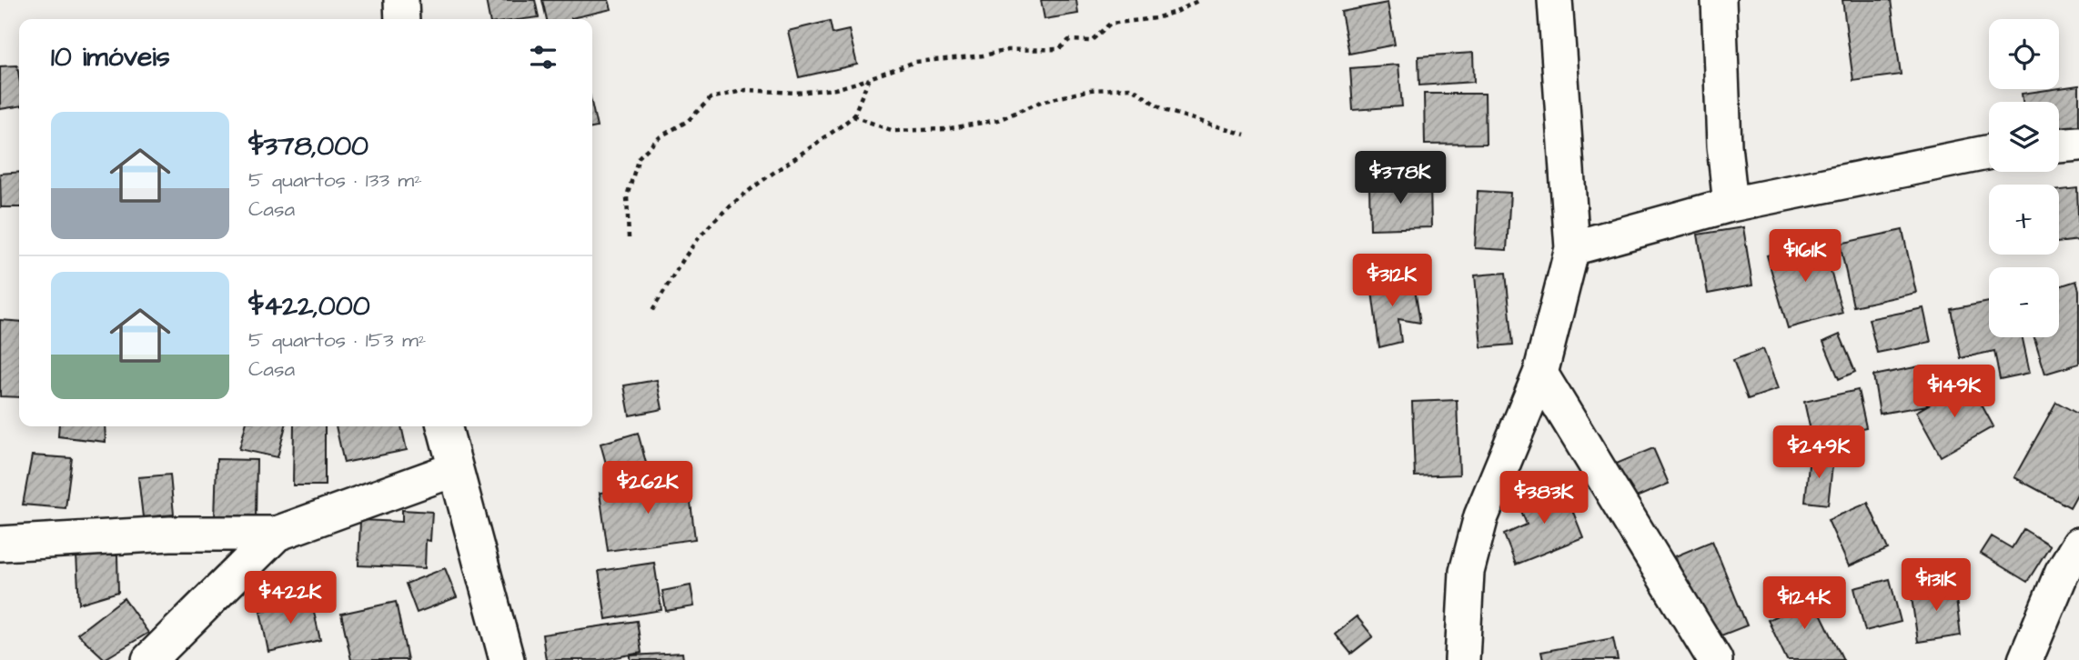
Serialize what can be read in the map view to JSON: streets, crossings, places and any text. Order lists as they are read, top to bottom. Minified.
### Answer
{"page":{"map_buttons":["+","−"],"heading":"10 imóveis","list":[{"name":"$378,000","note":"5 quartos · 133 m² · Casa"},{"name":"$422,000","note":"5 quartos · 153 m² · Casa"}],"price":["$378K","$161K","$312K","$149K","$249K","$262K","$383K","$131K","$422K","$124K"]}}
